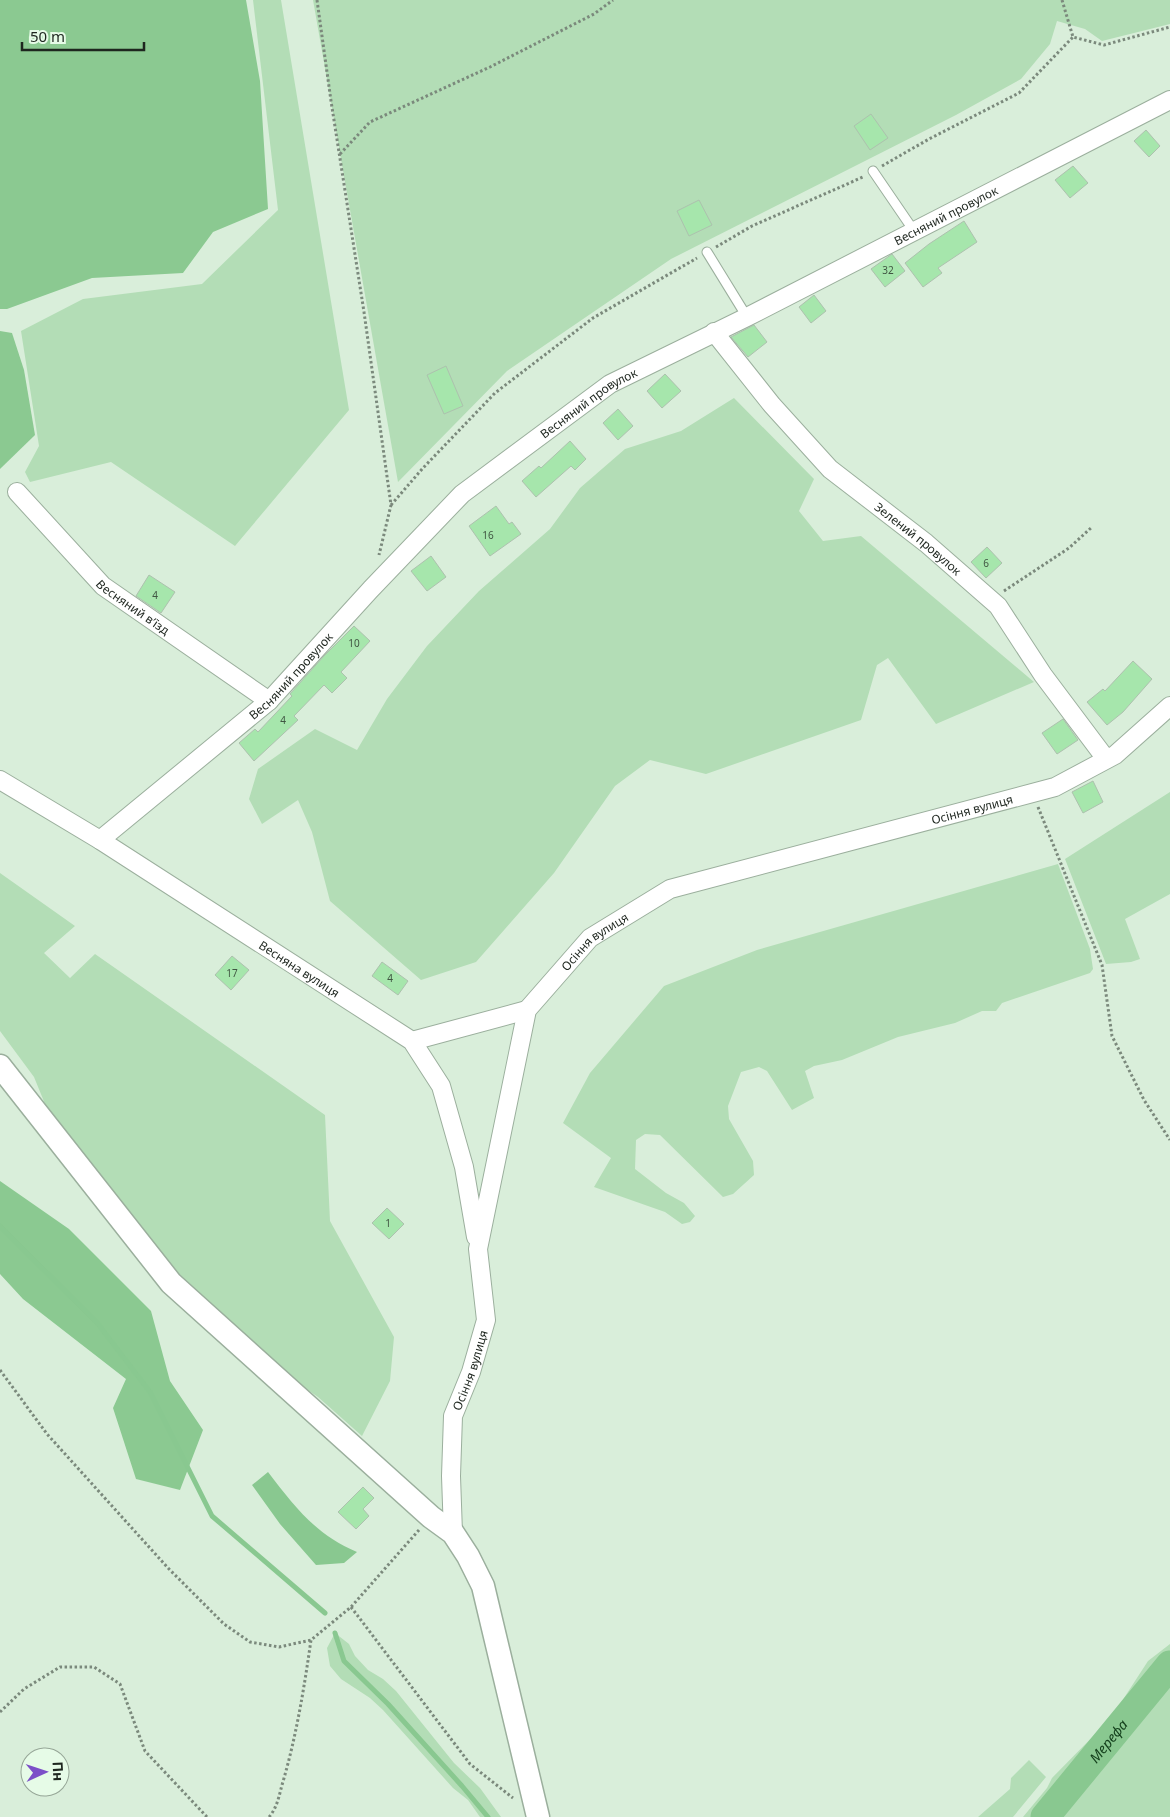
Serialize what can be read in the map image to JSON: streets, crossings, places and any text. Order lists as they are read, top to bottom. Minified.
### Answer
{"streets":{"street":["Весняний провулок","Зелений провулок","Весняний в’їзд","Осіння вулиця","Весняна вулиця"]},"crossings":[["Весняний провулок","Зелений провулок"],["Весняний провулок","Весняний в’їзд"],["Весняний провулок","Весняна вулиця"],["Зелений провулок","Осіння вулиця"],["Осіння вулиця","Весняна вулиця"]],"water":["Мерефа"],"house_numbers":["32","16","6","4","10","4","17","4","1"],"scale_bar":"50 m","north":"right"}
